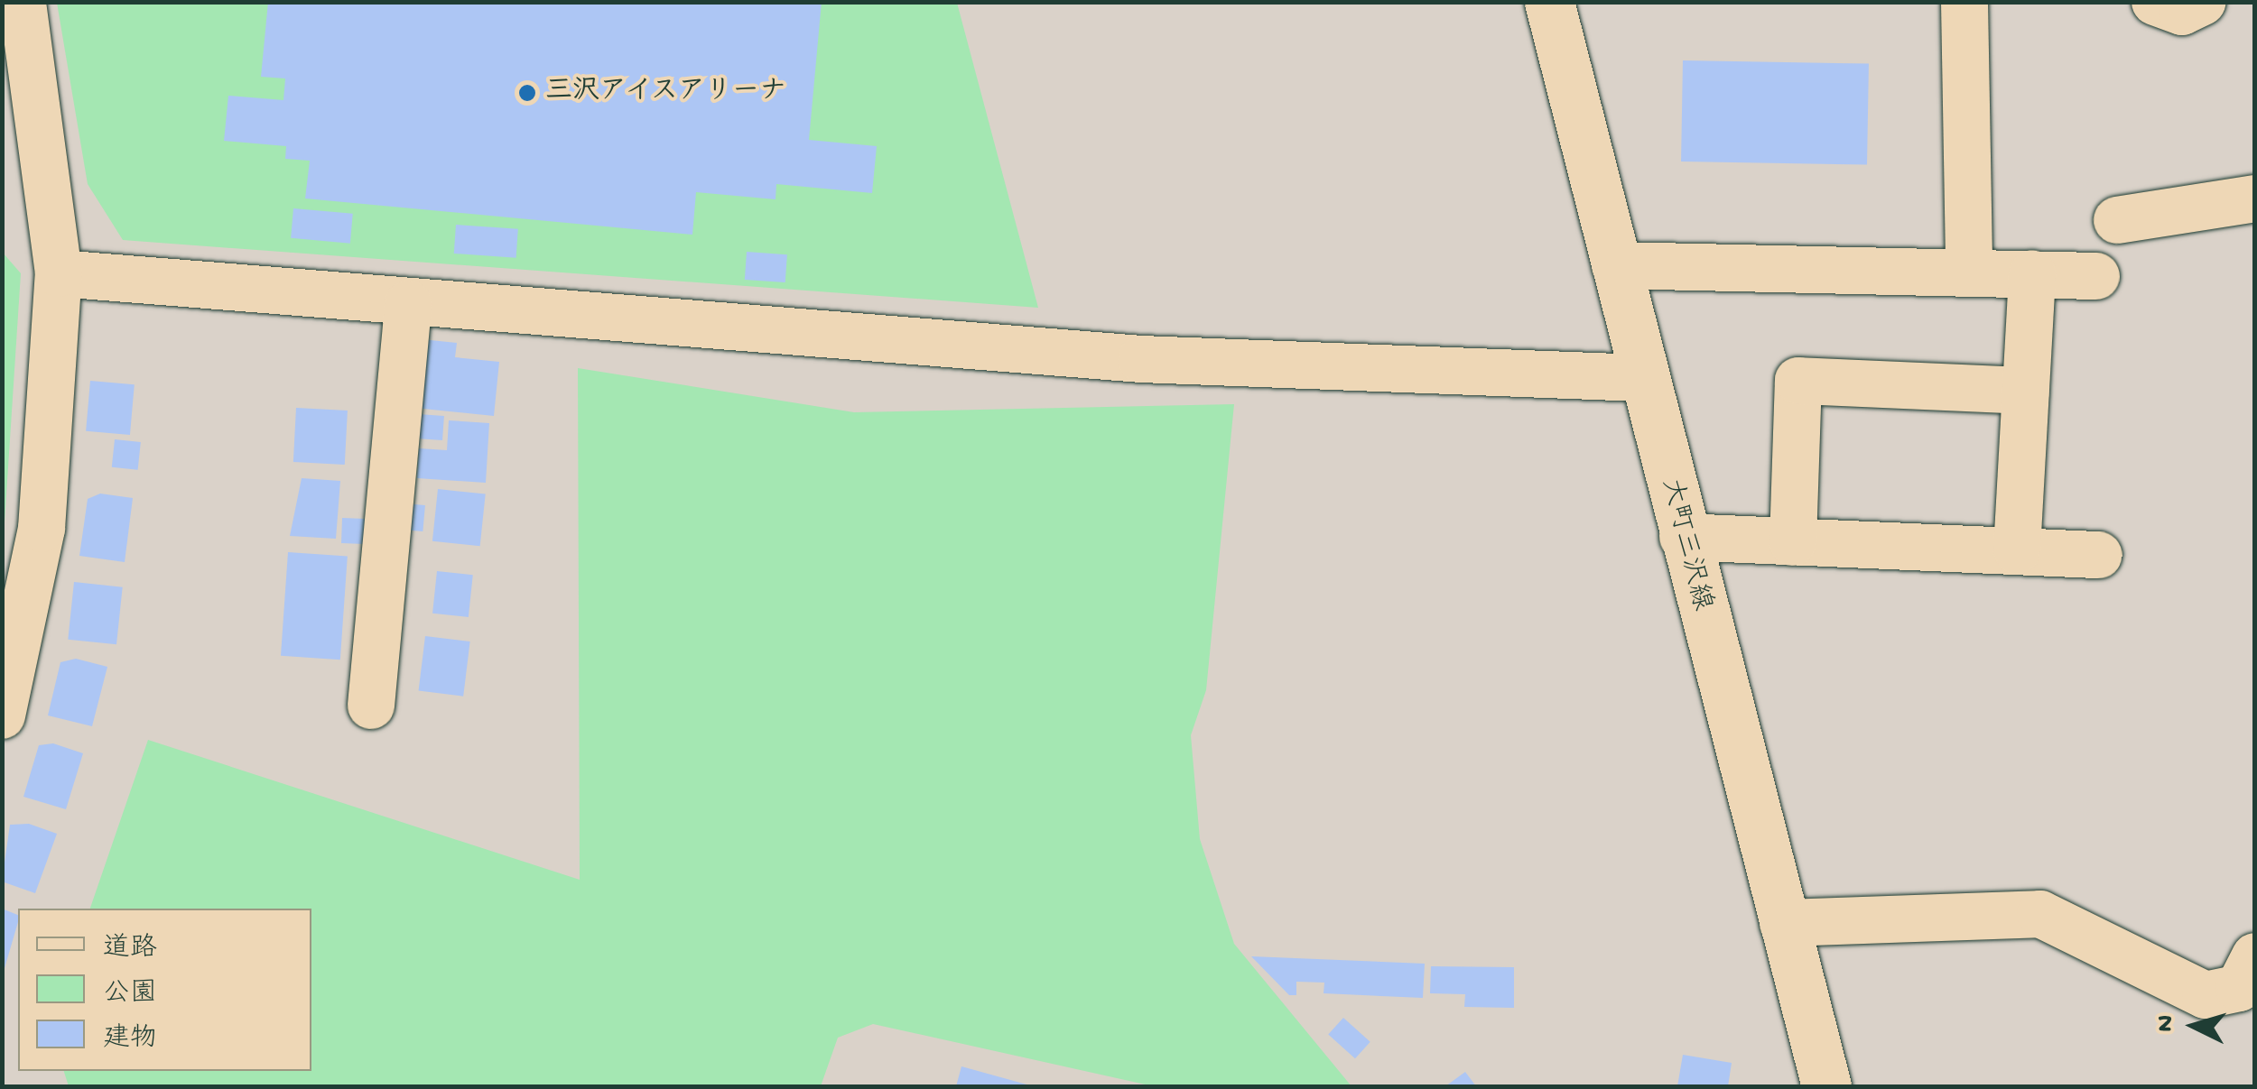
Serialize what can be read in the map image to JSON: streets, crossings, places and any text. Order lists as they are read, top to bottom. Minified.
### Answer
{"streets":{"main road":["大町三沢線"]},"places":["三沢アイスアリーナ"],"legend":["道路","公園","建物"],"north":"left"}
